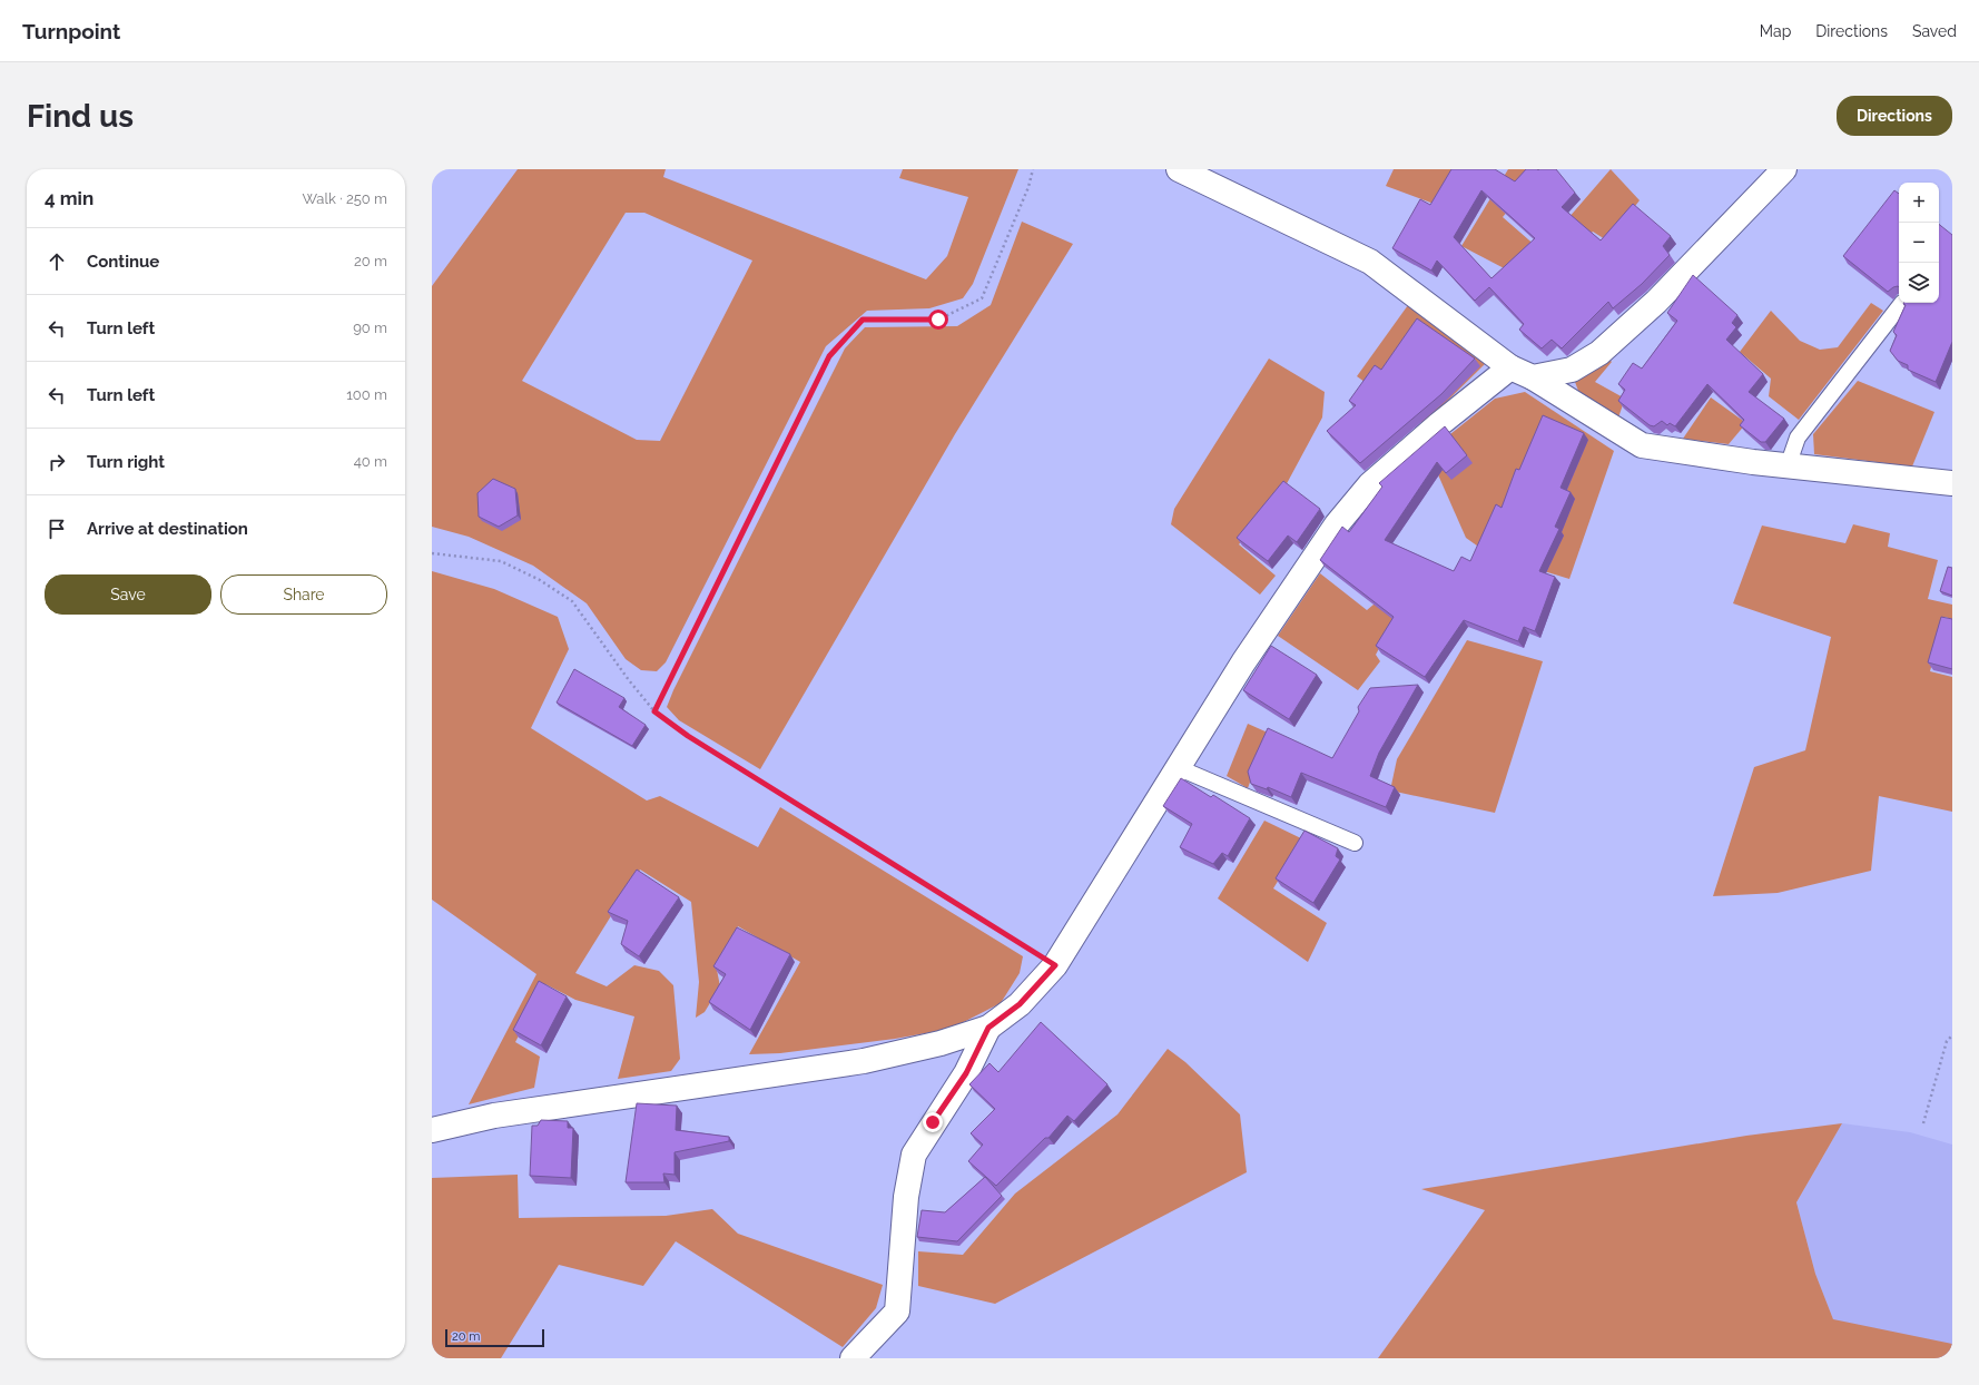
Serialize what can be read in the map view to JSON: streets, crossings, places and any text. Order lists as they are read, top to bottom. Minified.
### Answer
{"scale_bar":"20 m","page":{"header":"Turnpoint","nav":["Map","Directions","Saved"],"buttons":["Directions",["Save","Share"]],"title":"Find us","heading":["4 min","Walk · 250 m"],"map_buttons":["+","−"],"list":[["Continue","20 m"],["Turn left","90 m"],["Turn left","100 m"],["Turn right","40 m"],"Arrive at destination"],"scale":"20 m"}}
